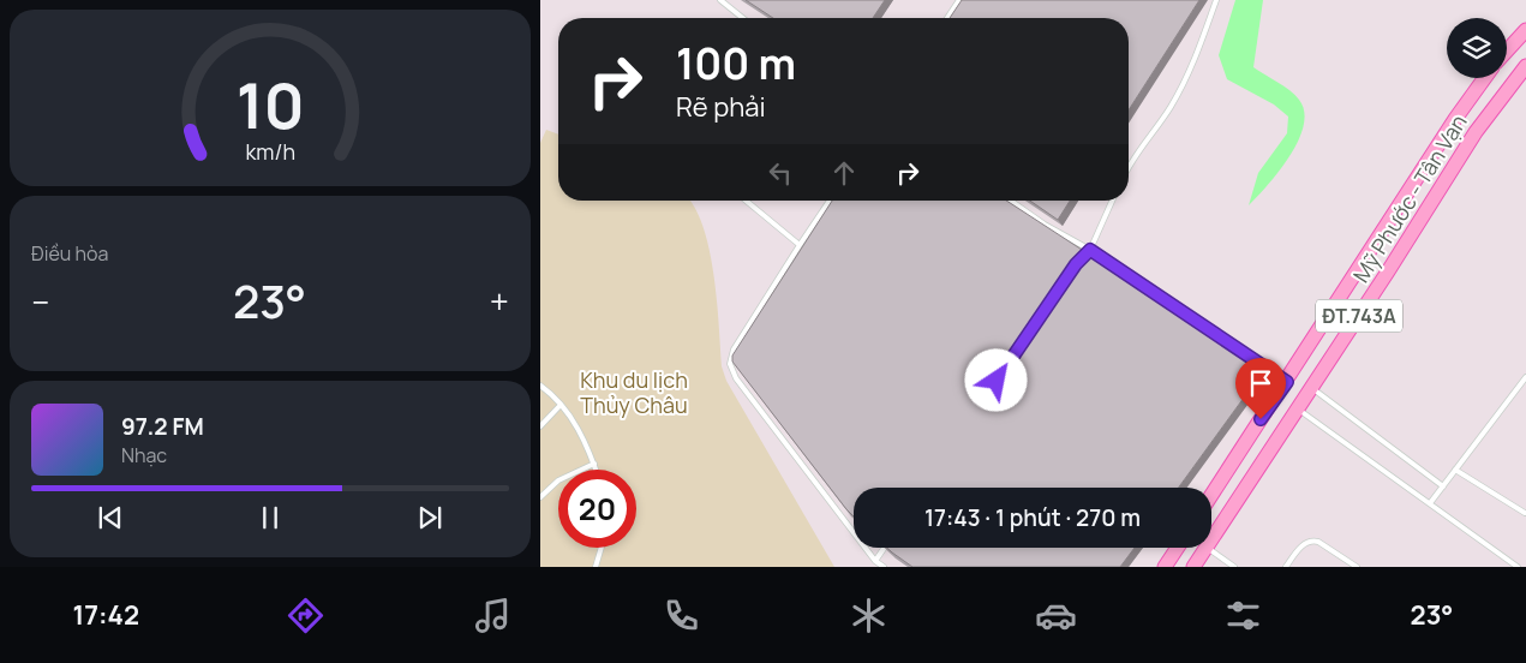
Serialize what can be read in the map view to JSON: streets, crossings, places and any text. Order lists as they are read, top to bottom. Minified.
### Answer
{"streets":{"main road":["Mỹ Phước - Tân Vạn","ĐT.743A"]},"parks":["Khu du lịch Thủy Châu"],"page":{"turn":["100 m","Rẽ phải"],"tile":"Điều hòa","heat":["−","23°","+"],"song":["97.2 FM","Nhạc"],"limit":"20","trip":"17:43 · 1 phút · 270 m","tabs":["17:42","23°"],"gauge":["10","km/h"]}}
